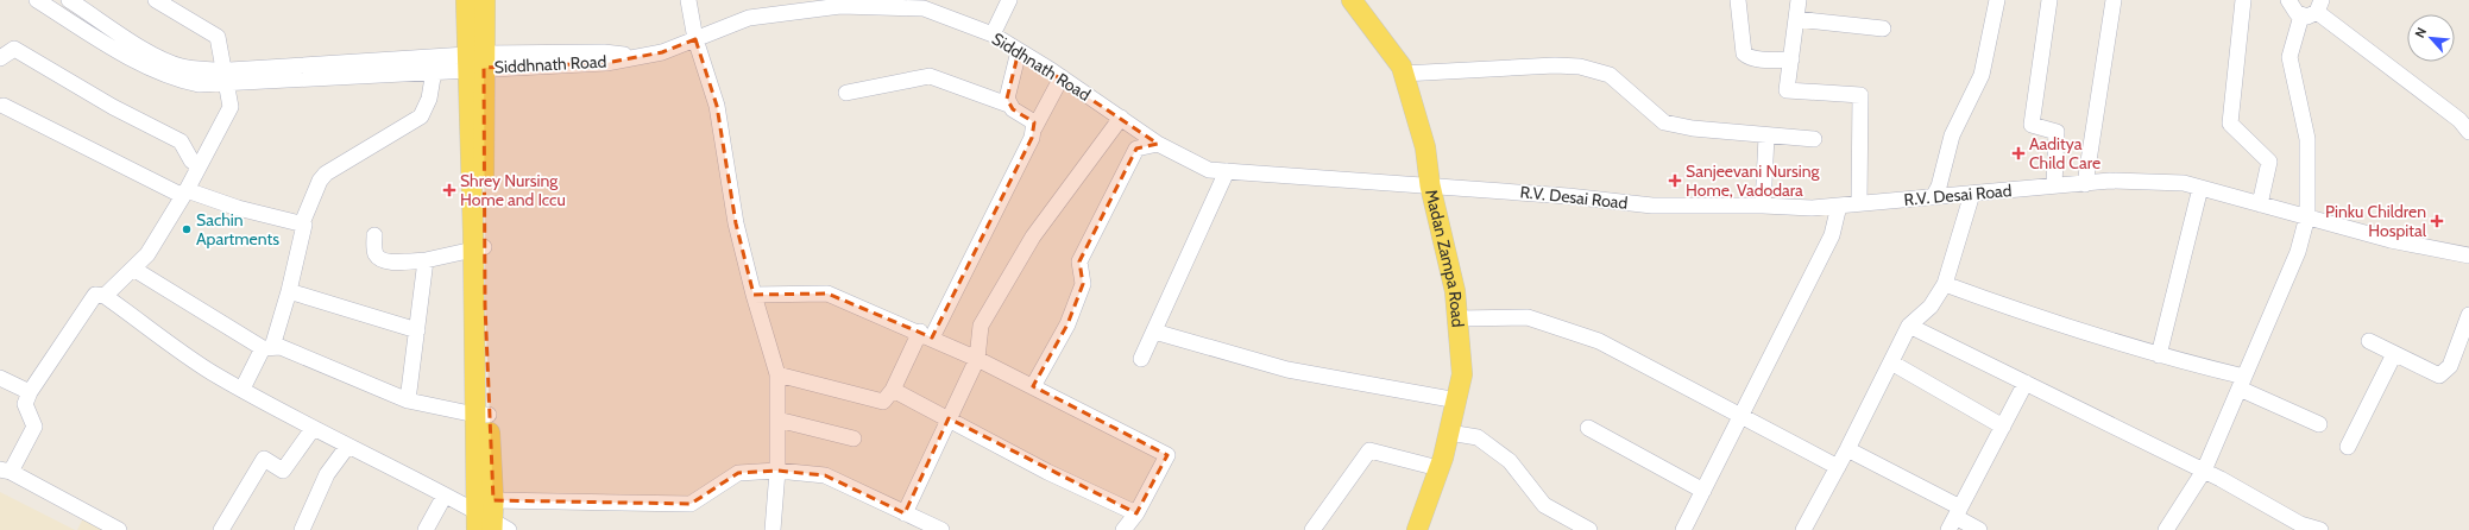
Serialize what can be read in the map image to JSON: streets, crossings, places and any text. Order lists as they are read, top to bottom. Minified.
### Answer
{"streets":{"main road":["Madan Zampa Road"],"street":["Siddhnath Road","R.V. Desai Road"]},"crossings":[["Siddhnath Road","R.V. Desai Road"],["Siddhnath Road","Madan Zampa Road"],["R.V. Desai Road","Madan Zampa Road"]],"places":{"health":["Aaditya Child Care","Sanjeevani Nursing Home, Vadodara","Shrey Nursing Home and Iccu","Pinku Children Hospital"],"other":["Sachin Apartments"]},"north":"top left"}
